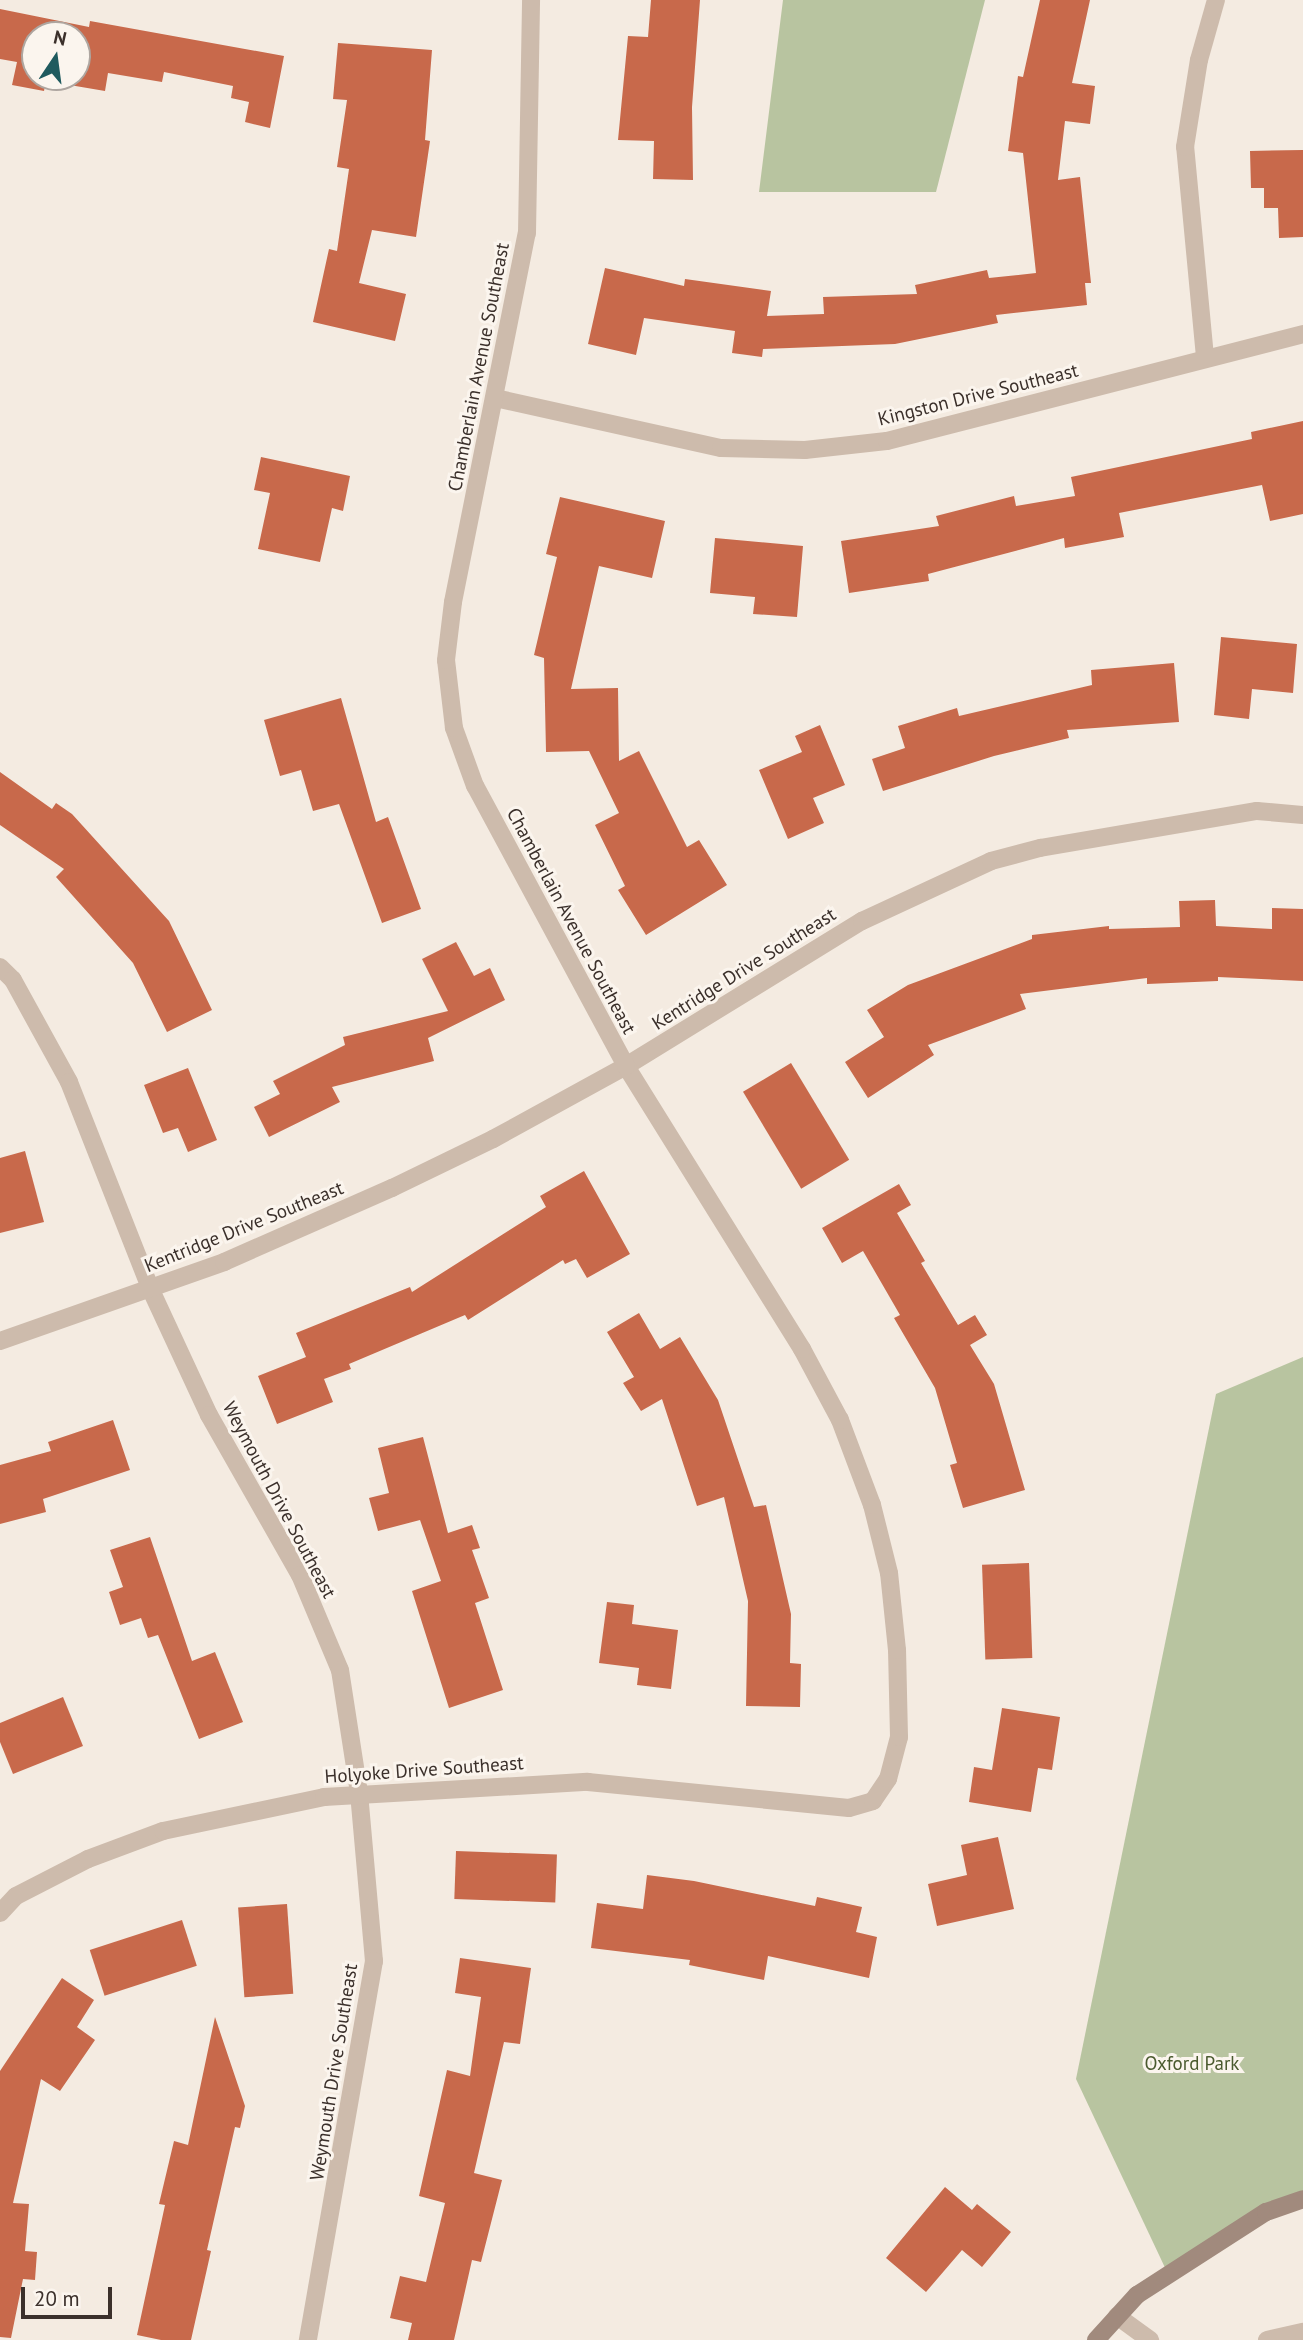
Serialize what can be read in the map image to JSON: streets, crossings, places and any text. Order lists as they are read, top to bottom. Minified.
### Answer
{"streets":{"street":["Chamberlain Avenue Southeast","Kingston Drive Southeast","Kentridge Drive Southeast","Weymouth Drive Southeast","Holyoke Drive Southeast"]},"crossings":[["Chamberlain Avenue Southeast","Kingston Drive Southeast"],["Chamberlain Avenue Southeast","Kentridge Drive Southeast"],["Chamberlain Avenue Southeast","Holyoke Drive Southeast"],["Kentridge Drive Southeast","Weymouth Drive Southeast"],["Weymouth Drive Southeast","Holyoke Drive Southeast"]],"parks":["Oxford Park"],"scale_bar":"20 m","north":"top"}
